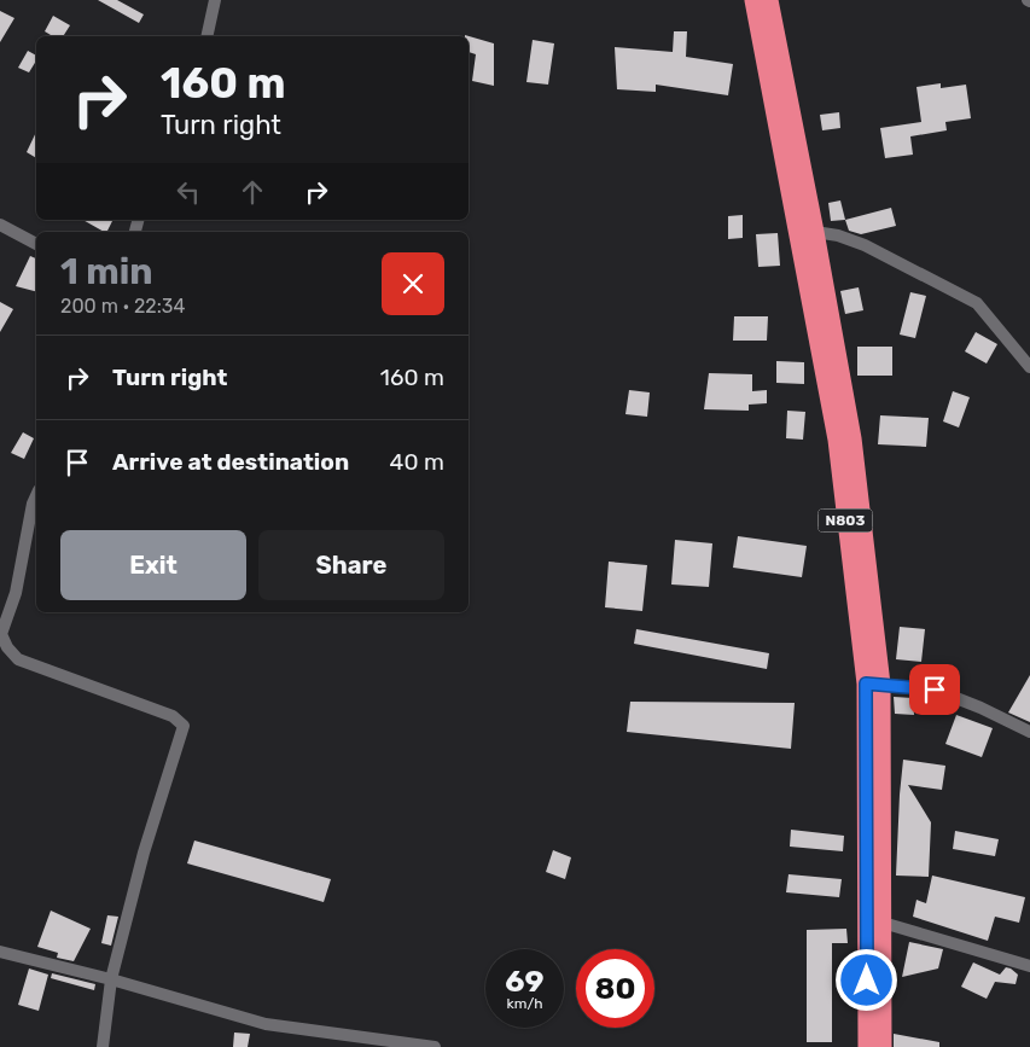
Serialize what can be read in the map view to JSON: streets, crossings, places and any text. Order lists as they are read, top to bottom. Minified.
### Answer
{"streets":{"highway":["N803"]},"page":{"turn":["160 m","Turn right"],"heading":["1 min","200 m · 22:34"],"list":[{"name":"Turn right","value":"160 m"},{"name":"Arrive at destination","value":"40 m"}],"buttons":["Exit","Share"],"speed":"69 km/h","limit":"80"}}
